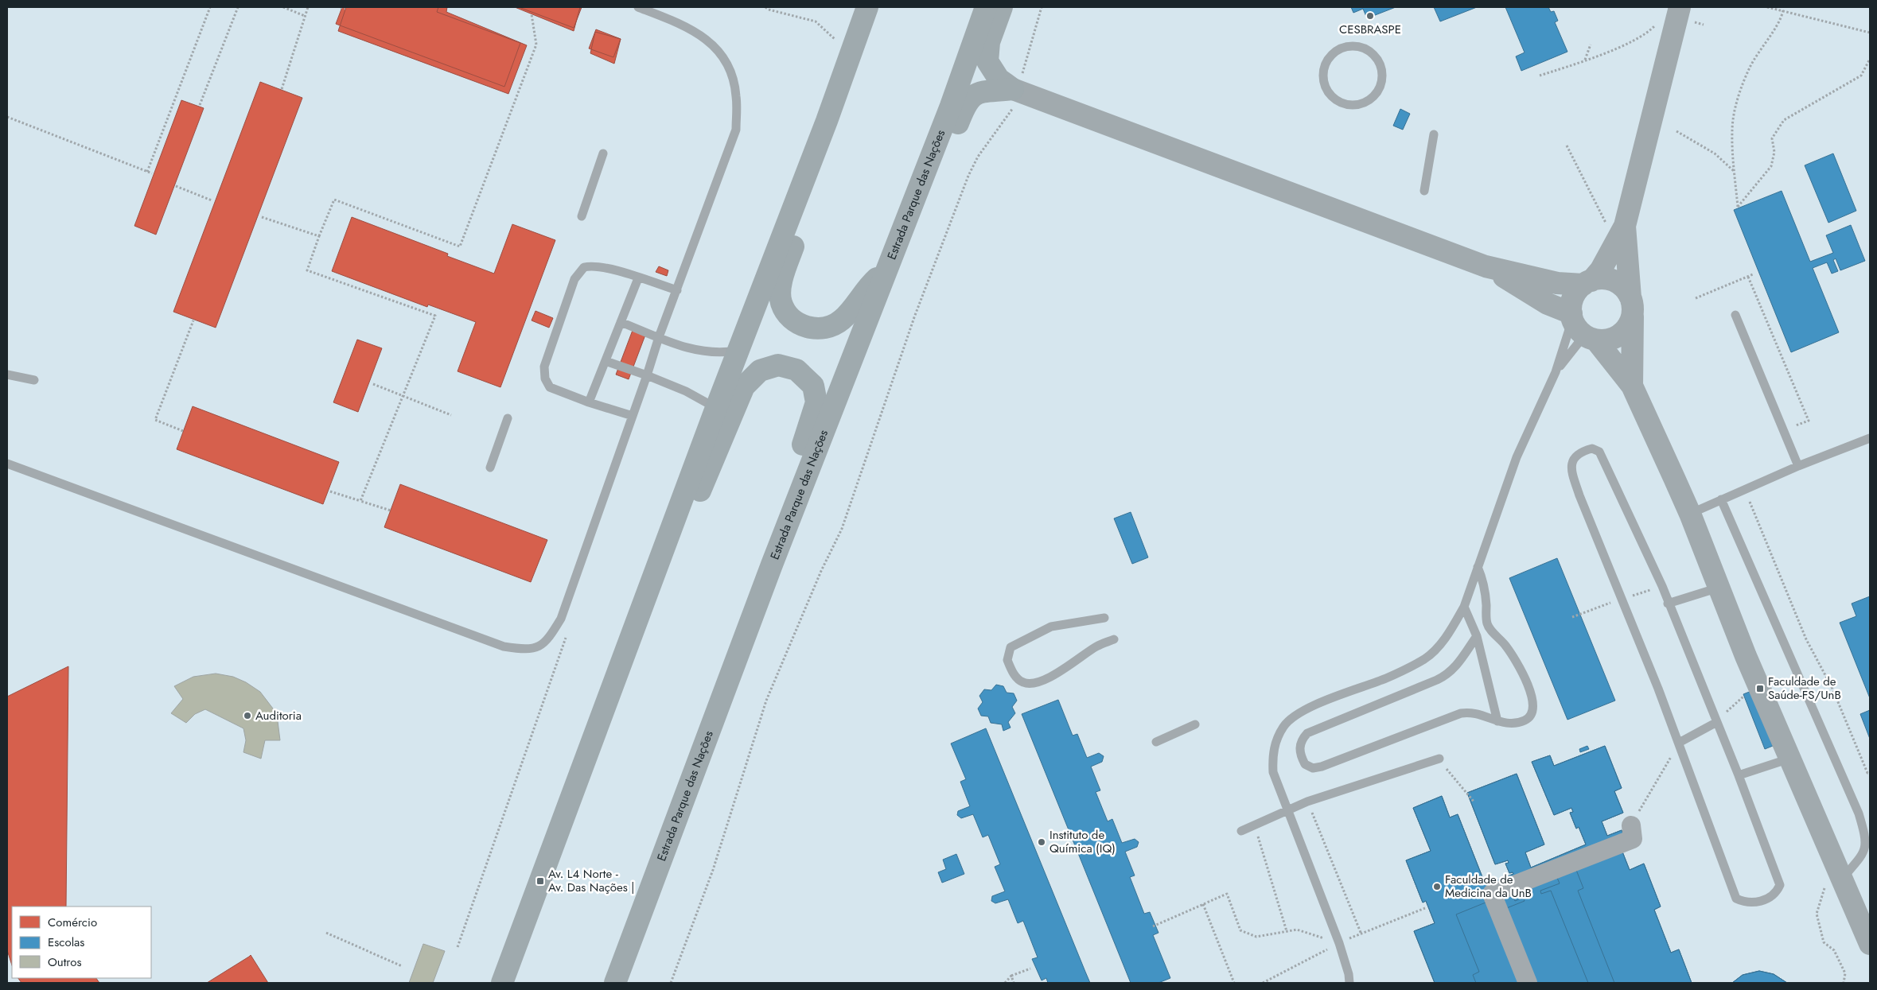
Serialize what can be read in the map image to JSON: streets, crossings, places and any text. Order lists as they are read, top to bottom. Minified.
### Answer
{"streets":{"highway":["Estrada Parque das Nações"]},"places":{"other":["CESBRASPE","Auditoria","Instituto de Química (IQ)","Faculdade de Medicina da UnB"],"transit":["Faculdade de Saúde-FS/UnB","Av. L4 Norte - Av. Das Nações |"]},"legend":["Comércio","Escolas","Outros"]}
